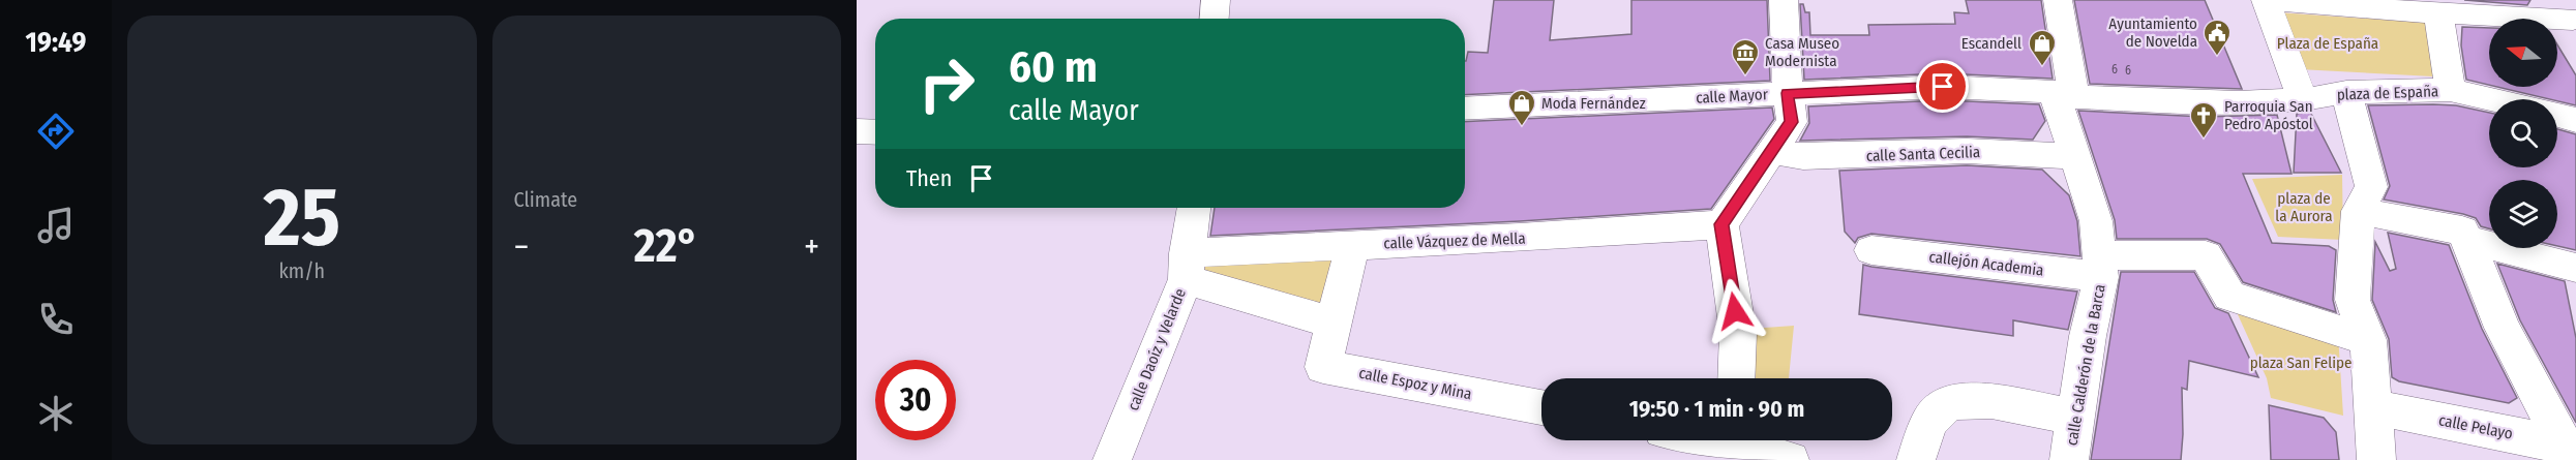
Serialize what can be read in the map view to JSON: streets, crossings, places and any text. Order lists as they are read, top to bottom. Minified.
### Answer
{"streets":{"street":["plaza de España","calle Mayor","calle Santa Cecilia","calle Vázquez de Mella","callejón Academia","calle Daoíz y Velarde","calle Calderón de la Barca","calle Espoz y Mina","calle Pelayo"]},"crossings":[["plaza de España","calle Mayor"],["calle Mayor","calle Calderón de la Barca"],["calle Santa Cecilia","calle Calderón de la Barca"],["calle Vázquez de Mella","calle Daoíz y Velarde"],["calle Vázquez de Mella","calle Espoz y Mina"],["callejón Academia","calle Calderón de la Barca"]],"parks":["Plaza de España","plaza de la Aurora","plaza San Felipe"],"places":{"public building":["Ayuntamiento de Novelda"],"shop":["Escandell","Moda Fernández"],"museum":["Casa Museo Modernista"],"church":["Parroquia San Pedro Apóstol"]},"house_numbers":["6","6"],"north":"left","page":{"tabs":"19:49","tile":[["25","km/h"],"Climate"],"turn":["60 m","calle Mayor"],"then":"Then","heat":["−","22°","+"],"limit":"30","trip":"19:50 · 1 min · 90 m"}}
